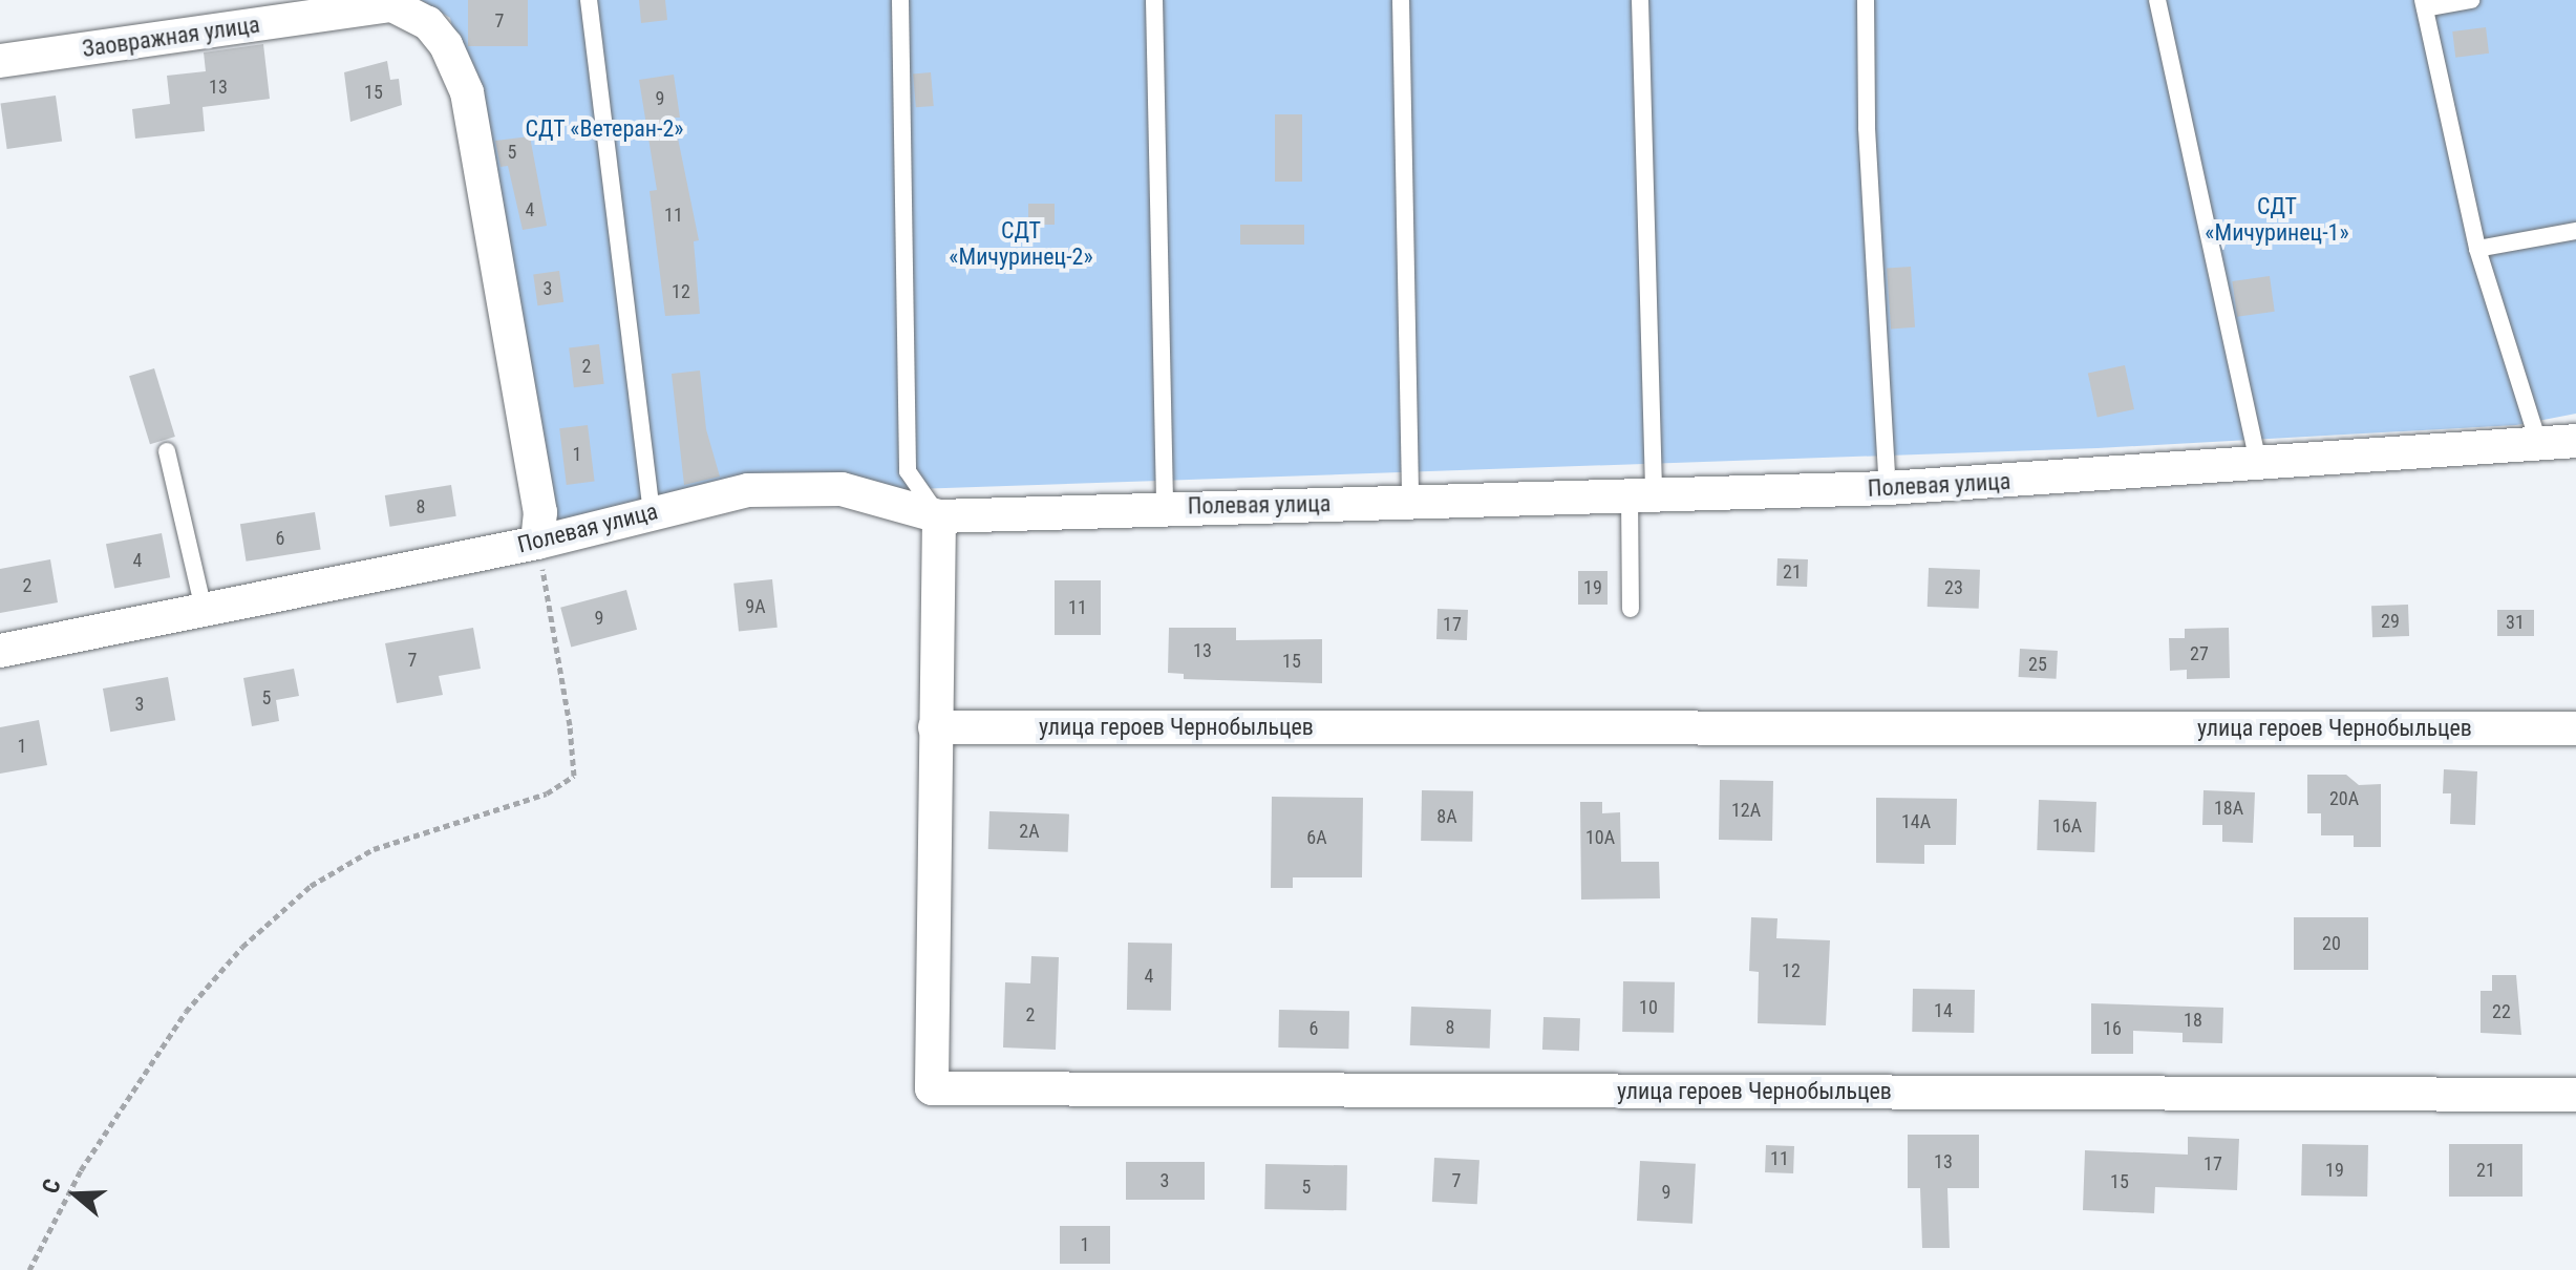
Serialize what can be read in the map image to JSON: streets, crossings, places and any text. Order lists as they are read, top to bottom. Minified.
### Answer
{"streets":{"street":["Заовражная улица","Полевая улица","улица героев Чернобыльцев"]},"parks":["СДТ «Ветеран-2»","СДТ «Мичуринец-1»","СДТ «Мичуринец-2»"],"house_numbers":["7","13","15","9","5","4","11","3","12","2","1","8","6","4","21","2","19","23","9А","11","9","29","31","17","13","27","7","15","25","5","3","1","20А","18А","12А","8А","14А","16А","2А","6А","10А","20","12","4","10","14","22","2","18","8","6","16","11","13","17","19","21","3","7","15","5","9","1"],"north":"left"}
